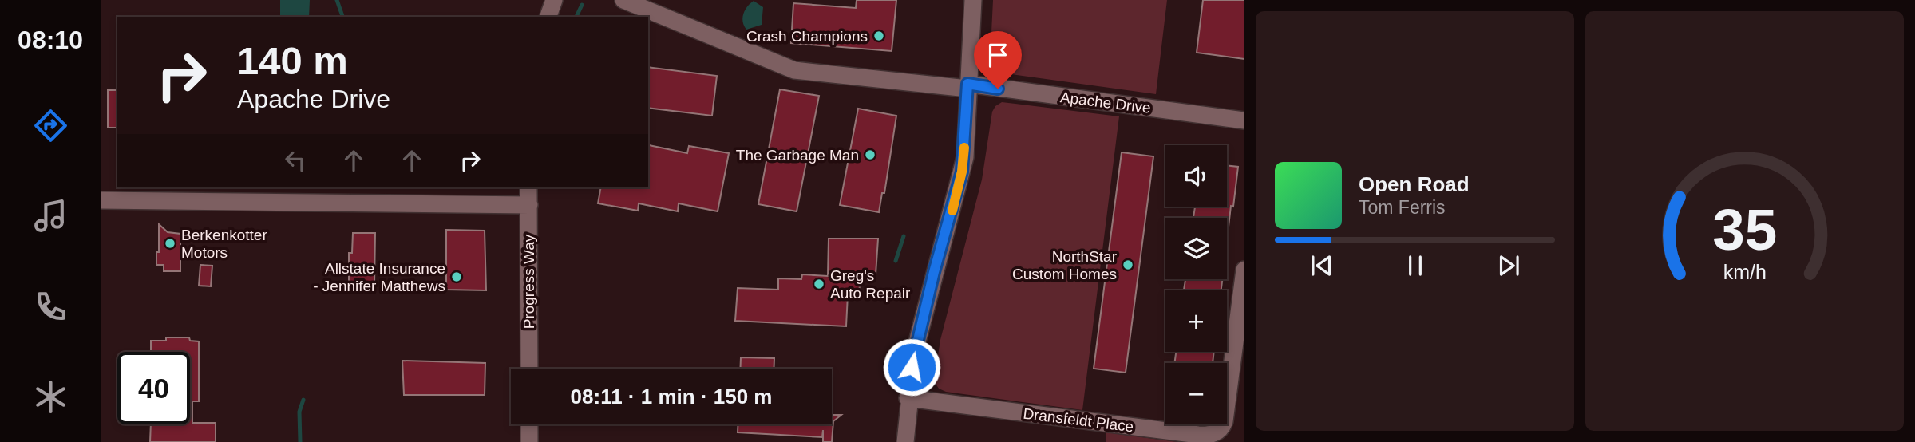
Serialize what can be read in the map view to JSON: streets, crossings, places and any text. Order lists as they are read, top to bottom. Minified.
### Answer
{"streets":{"street":["Apache Drive","Progress Way","Dransfeldt Place"]},"places":["Crash Champions","The Garbage Man","Berkenkotter Motors","NorthStar Custom Homes","Allstate Insurance - Jennifer Matthews","Greg's Auto Repair"],"page":{"tabs":"08:10","turn":["140 m","Apache Drive"],"map_buttons":["+","−"],"song":["Open Road","Tom Ferris"],"limit":"40","trip":"08:11 · 1 min · 150 m","gauge":["35","km/h"]}}
